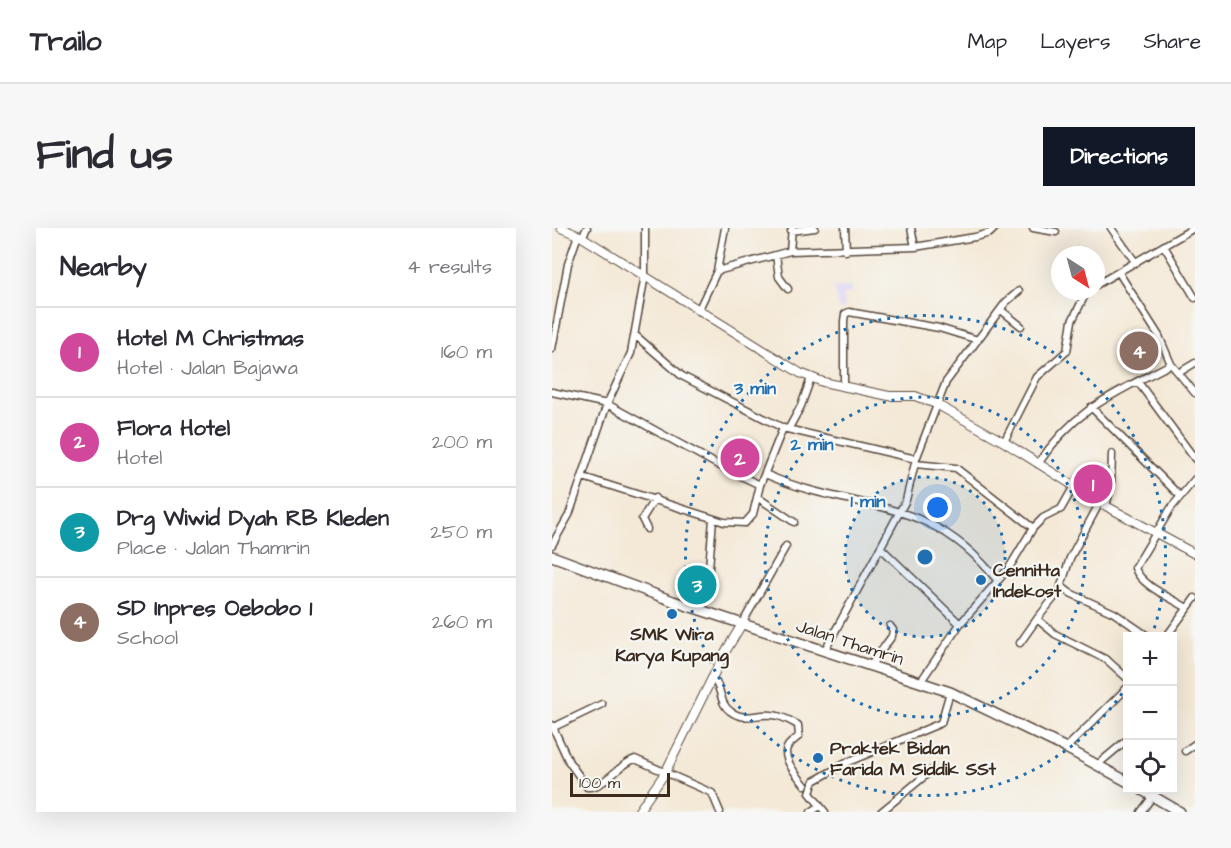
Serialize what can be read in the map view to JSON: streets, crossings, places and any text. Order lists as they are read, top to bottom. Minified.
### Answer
{"streets":{"main road":["Jalan Thamrin"]},"places":["Cennitta Indekost","SMK Wira Karya Kupang","Praktek Bidan Farida M Siddik SSt"],"scale_bar":"100 m","north":"bottom right","page":{"header":"Trailo","nav":["Map","Layers","Share"],"title":"Find us","buttons":"Directions","heading":["Nearby","4 results"],"list":[{"mark":"1","name":"Hotel M Christmas","note":"Hotel · Jalan Bajawa","value":"160 m"},{"mark":"2","name":"Flora Hotel","note":"Hotel","value":"200 m"},{"mark":"3","name":"Drg Wiwid Dyah RB Kleden","note":"Place · Jalan Thamrin","value":"250 m"},{"mark":"4","name":"SD Inpres Oebobo 1","note":"School","value":"260 m"}],"pins":["4","2","1","3"],"map_buttons":["+","−"],"scale":"100 m"},"rings":["3 min","2 min","1 min"]}
